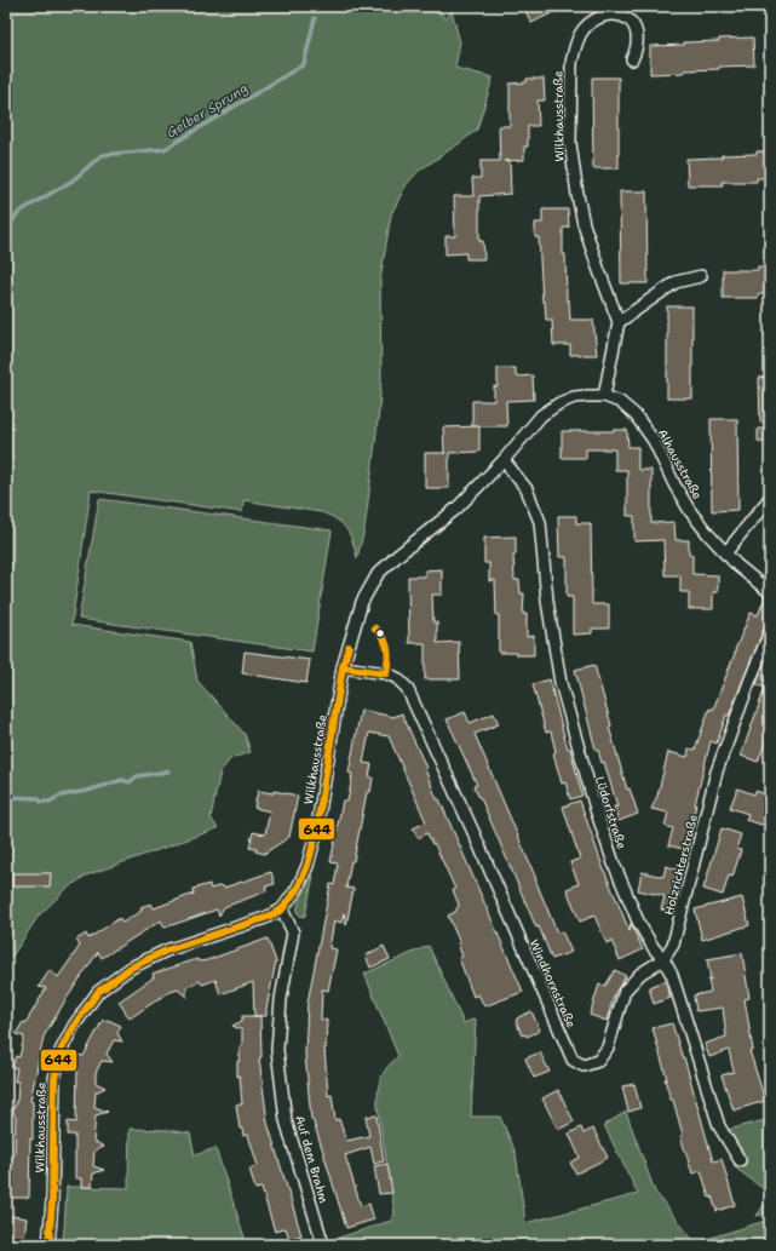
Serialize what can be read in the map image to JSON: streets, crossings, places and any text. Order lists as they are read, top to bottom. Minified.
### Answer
{"streets":{"street":["Wilkhausstraße","Alhausstraße","Lüdorfstraße","Holzrichterstraße","Windhornstraße","Auf dem Brahm"]},"crossings":[["Wilkhausstraße","Alhausstraße"],["Wilkhausstraße","Lüdorfstraße"],["Wilkhausstraße","Windhornstraße"],["Wilkhausstraße","Auf dem Brahm"],["Lüdorfstraße","Holzrichterstraße"],["Lüdorfstraße","Windhornstraße"],["Holzrichterstraße","Windhornstraße"]],"water":["Gelber Sprung"],"lines":["transit line 644"]}
